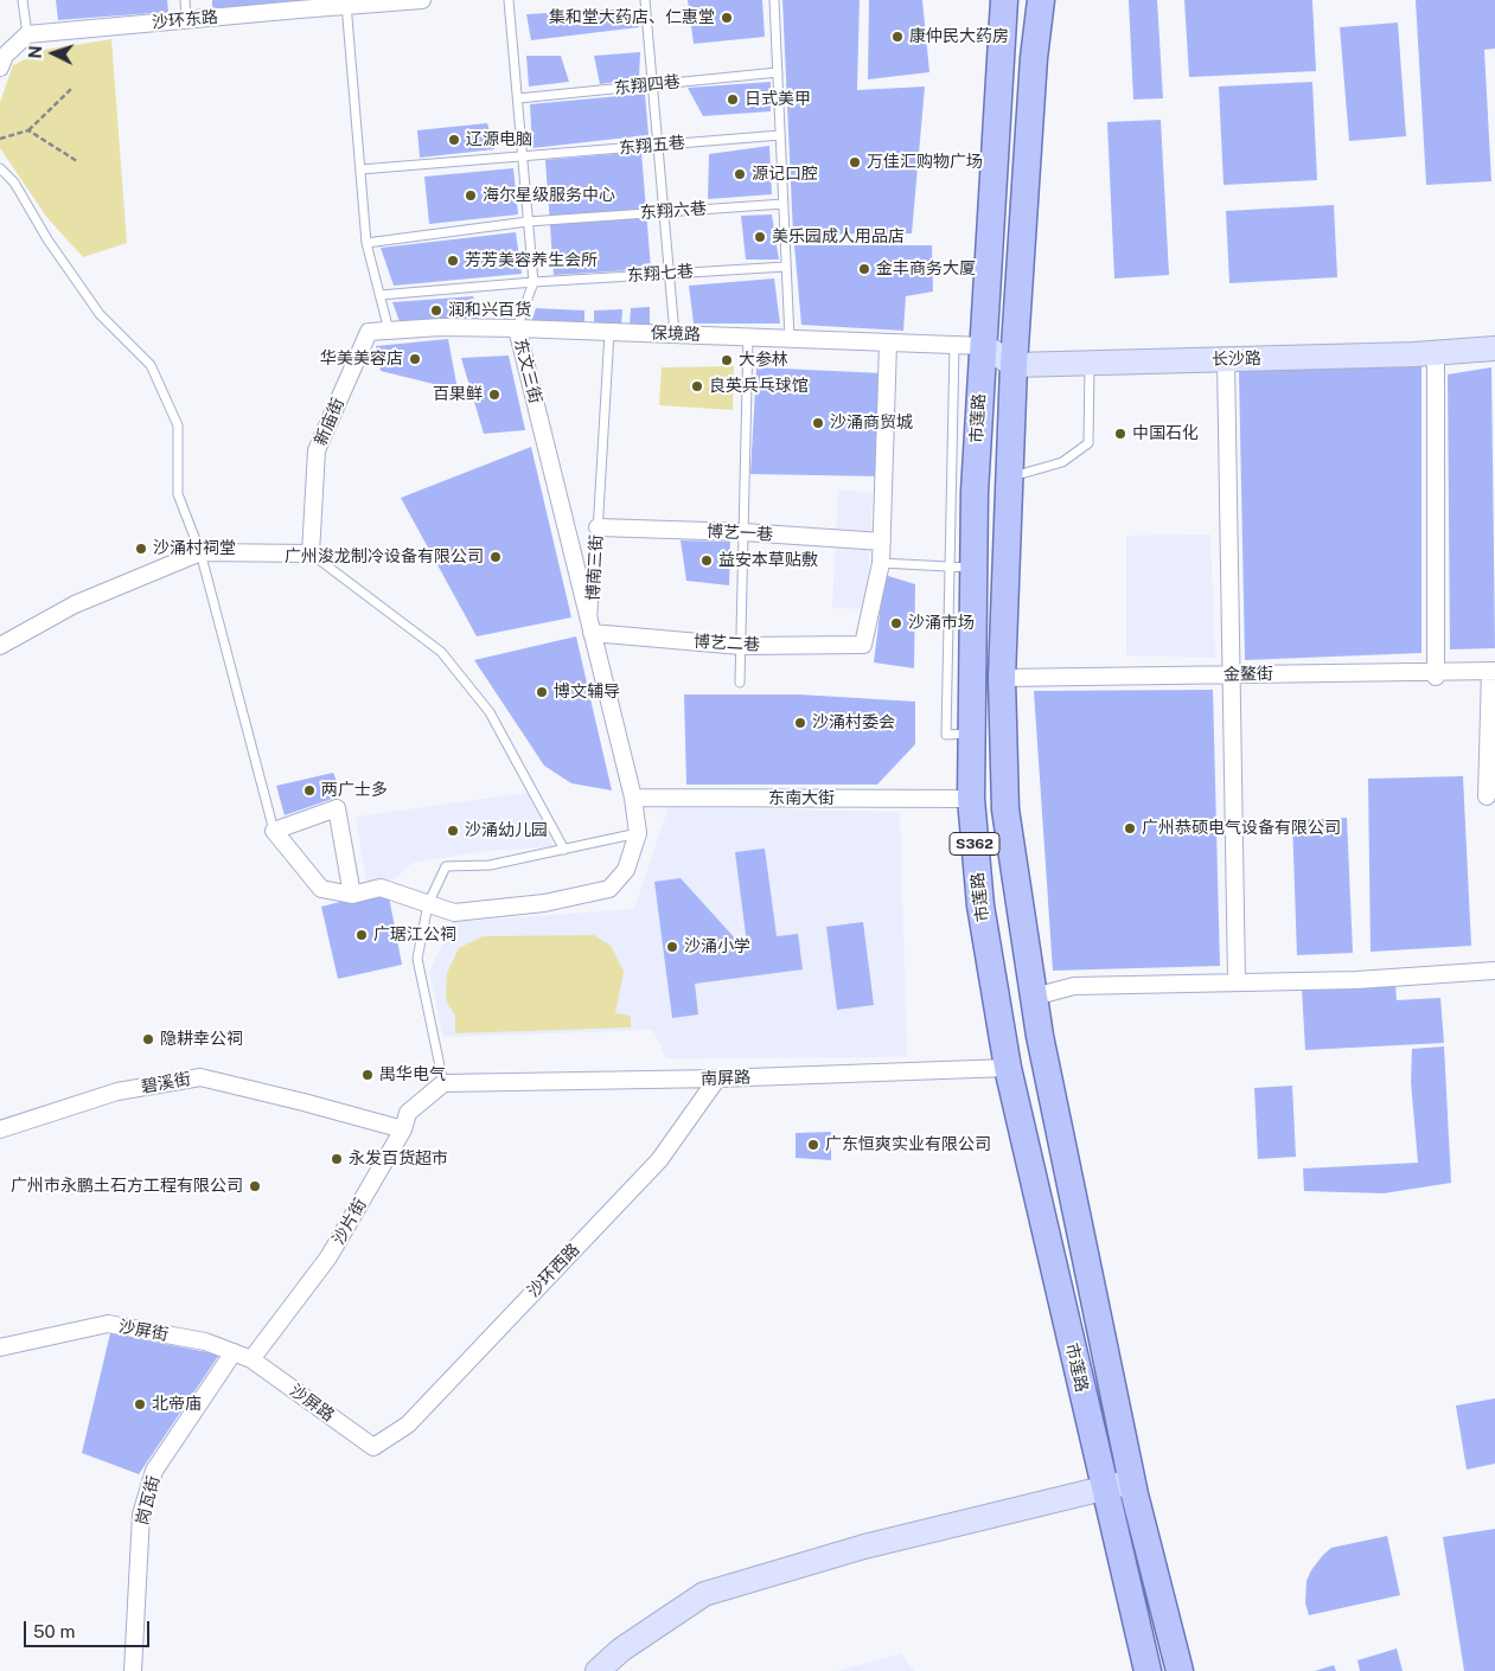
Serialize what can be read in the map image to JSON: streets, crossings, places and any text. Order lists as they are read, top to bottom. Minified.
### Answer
{"streets":{"main road":["市莲路","S362"],"street":["沙环东路","保境路","长沙路","东文三街","新庙街","博南三街","金鳌街","东南大街","南屏路","碧溪街","沙片街","沙环西路","沙屏街","沙屏路","岗瓦街"],"lane":["东翔四巷","东翔五巷","东翔六巷","东翔七巷","博艺一巷","博艺二巷"]},"crossings":[["东翔四巷","东文三街"],["东翔五巷","东文三街"],["东翔六巷","东文三街"],["东翔七巷","东文三街"],["保境路","东文三街"],["保境路","市莲路"],["保境路","新庙街"],["保境路","博南三街"],["长沙路","市莲路"],["东文三街","博南三街"],["东文三街","博艺二巷"],["市莲路","金鳌街"],["市莲路","东南大街"],["市莲路","南屏路"],["博艺一巷","博南三街"],["博南三街","博艺二巷"],["博南三街","东南大街"],["南屏路","沙片街"],["南屏路","沙环西路"],["碧溪街","沙片街"],["沙片街","沙屏街"],["沙片街","沙屏路"],["沙环西路","沙屏路"],["沙屏街","沙屏路"],["沙屏街","岗瓦街"]],"places":["集和堂大药店、仁惠堂","康仲民大药房","日式美甲","辽源电脑","万佳汇购物广场","源记口腔","海尔星级服务中心","美乐园成人用品店","芳芳美容养生会所","金丰商务大厦","润和兴百货","华美美容店","大参林","良英兵乓球馆","百果鲜","沙涌商贸城","中国石化","沙涌村祠堂","广州浚龙制冷设备有限公司","益安本草贴敷","沙涌市场","博文辅导","沙涌村委会","两广士多","广州恭硕电气设备有限公司","沙涌幼儿园","广琚江公祠","沙涌小学","隐耕幸公祠","禺华电气","广东恒爽实业有限公司","永发百货超市","广州市永鹏土石方工程有限公司","北帝庙"],"scale_bar":"50 m","north":"left"}
